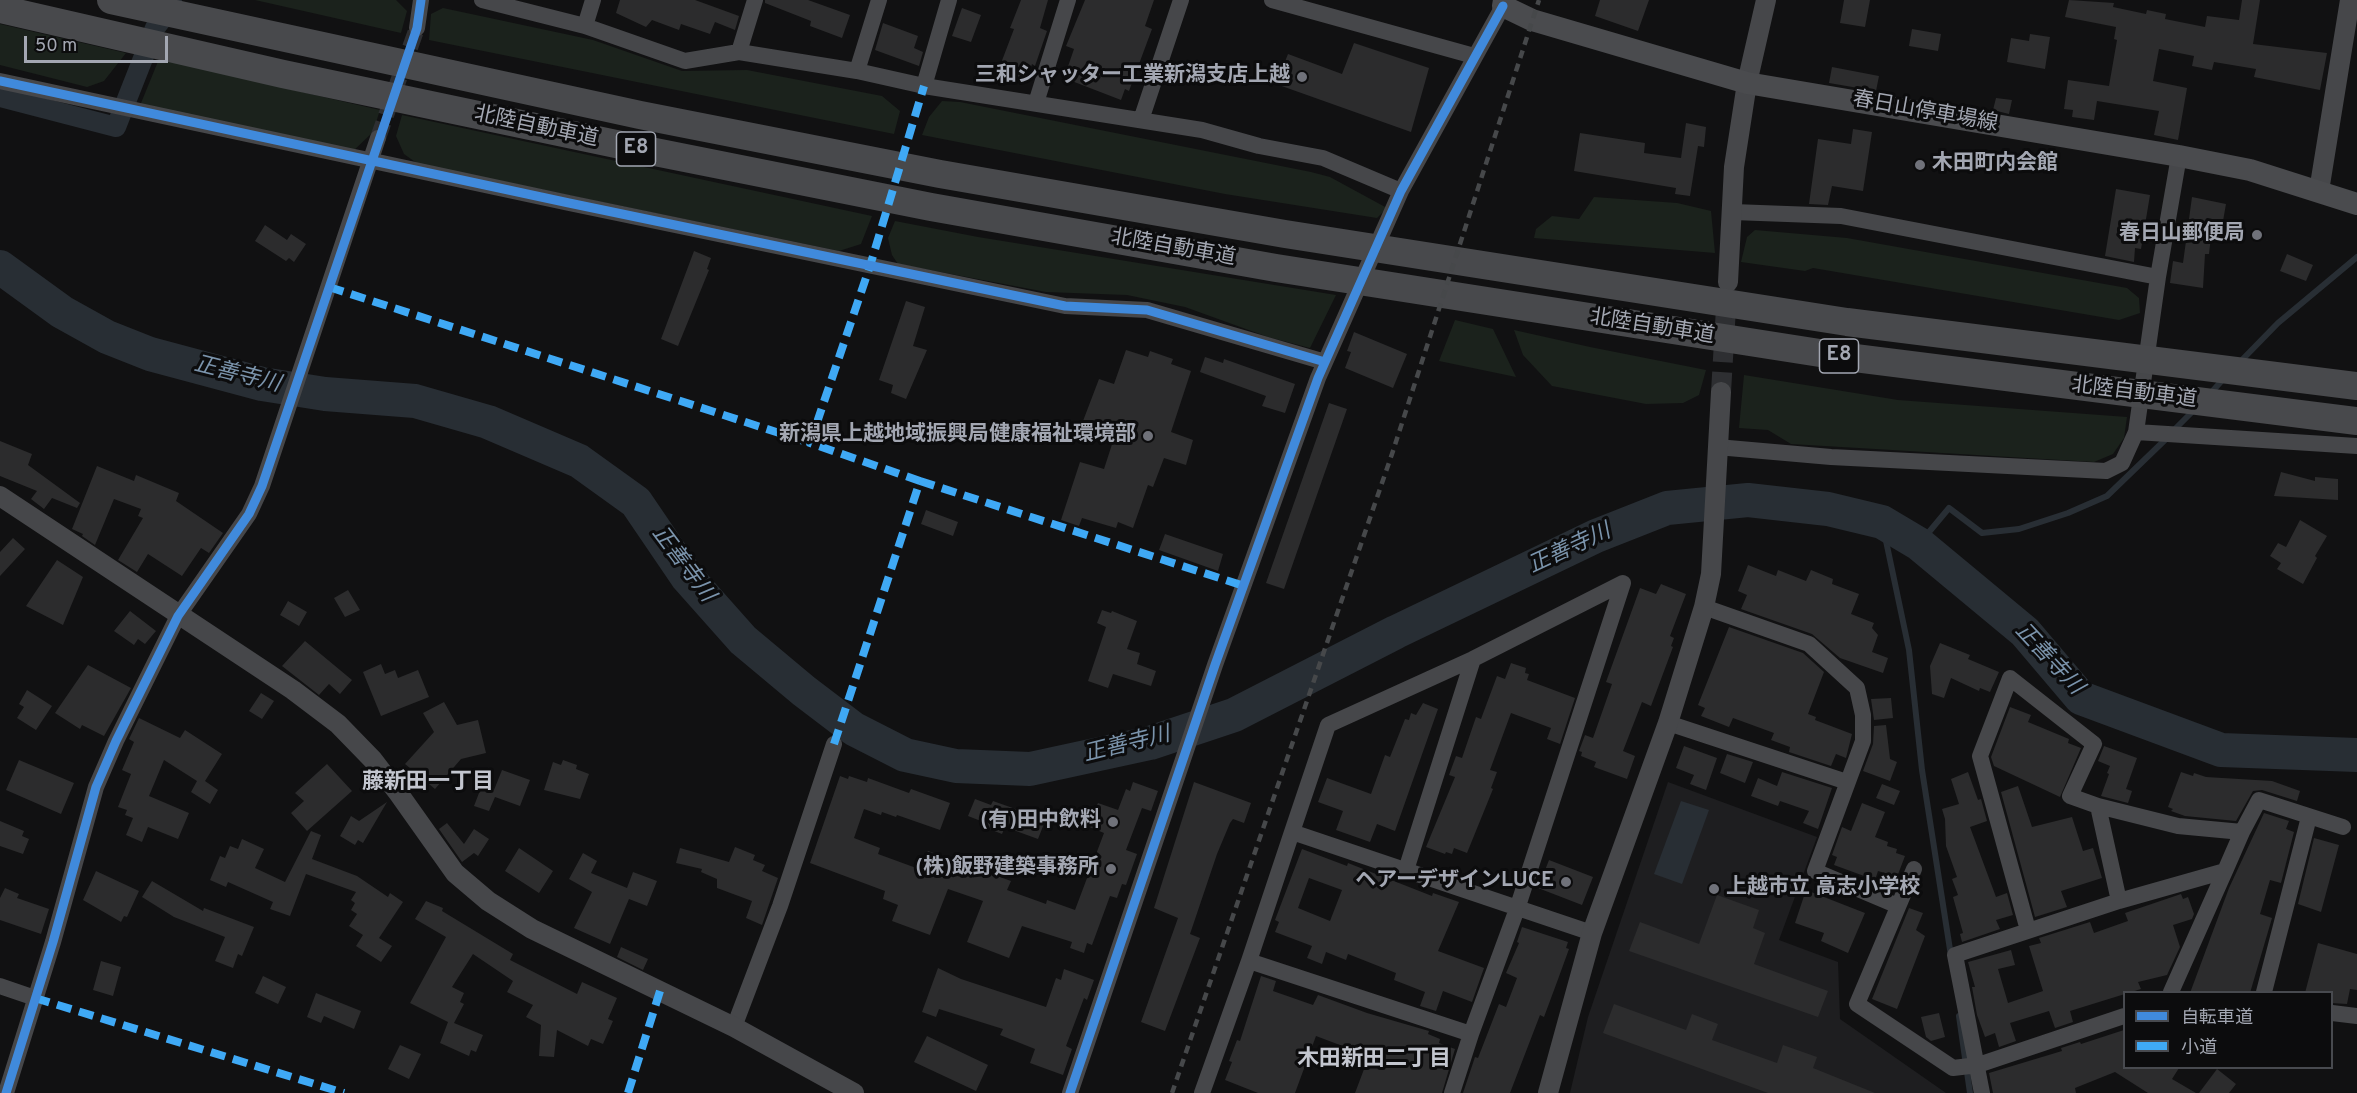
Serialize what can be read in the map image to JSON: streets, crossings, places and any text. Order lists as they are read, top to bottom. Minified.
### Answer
{"streets":{"highway":["北陸自動車道","E8"],"main road":["春日山停車場線"]},"districts":["藤新田一丁目","木田新田二丁目"],"water":["正善寺川"],"places":["三和シャッター工業新潟支店上越","木田町内会館","春日山郵便局","新潟県上越地域振興局健康福祉環境部","(有)田中飲料","(株)飯野建築事務所","ヘアーデザインLUCE","上越市立 高志小学校"],"legend":["自転車道","小道"],"scale_bar":"50 m"}
